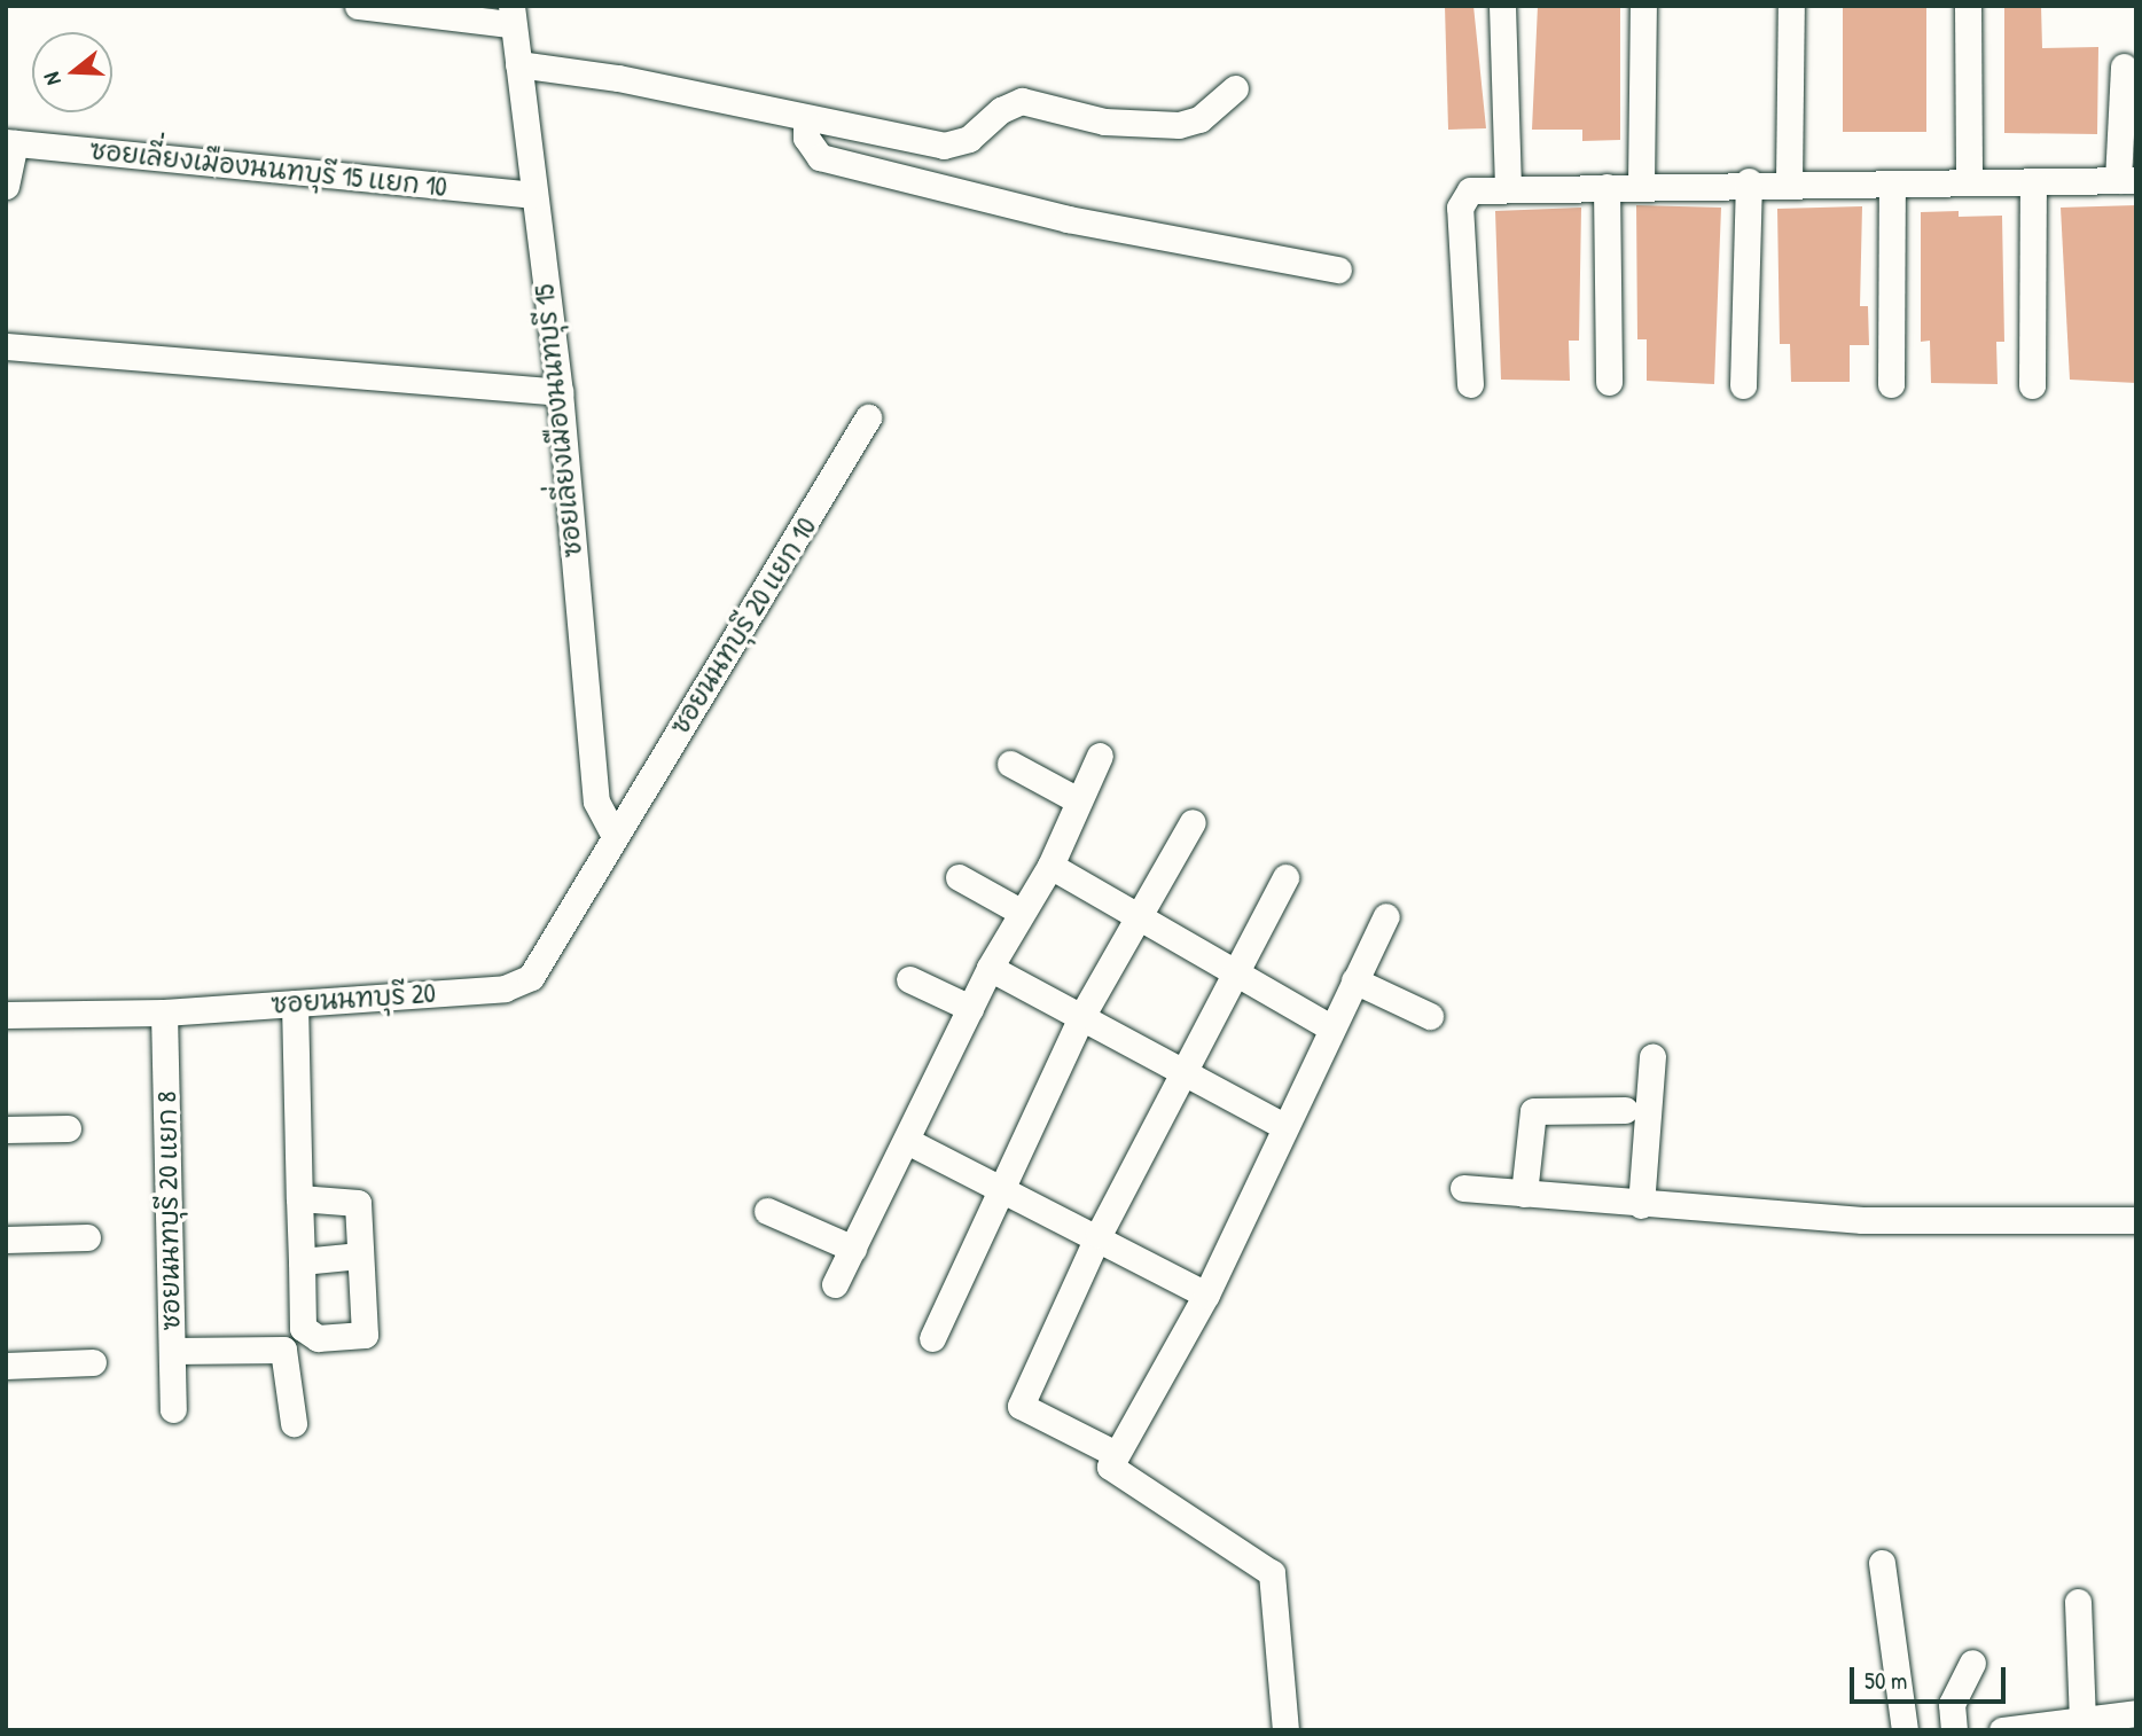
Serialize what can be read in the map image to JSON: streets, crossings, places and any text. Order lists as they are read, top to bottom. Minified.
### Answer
{"streets":{"street":["ซอยเลี่ยงเมืองนนทบุรี 15 แยก 10","ซอยเลี่ยงเมืองนนทบุรี 15","ซอยนนทบุรี 20 แยก 10","ซอยนนทบุรี 20","ซอยนนทบุรี 20 แยก 8"]},"crossings":[["ซอยเลี่ยงเมืองนนทบุรี 15 แยก 10","ซอยเลี่ยงเมืองนนทบุรี 15"],["ซอยเลี่ยงเมืองนนทบุรี 15","ซอยนนทบุรี 20 แยก 10"],["ซอยเลี่ยงเมืองนนทบุรี 15","ซอยนนทบุรี 20"],["ซอยนนทบุรี 20 แยก 10","ซอยนนทบุรี 20"],["ซอยนนทบุรี 20","ซอยนนทบุรี 20 แยก 8"]],"scale_bar":"50 m","north":"left"}
